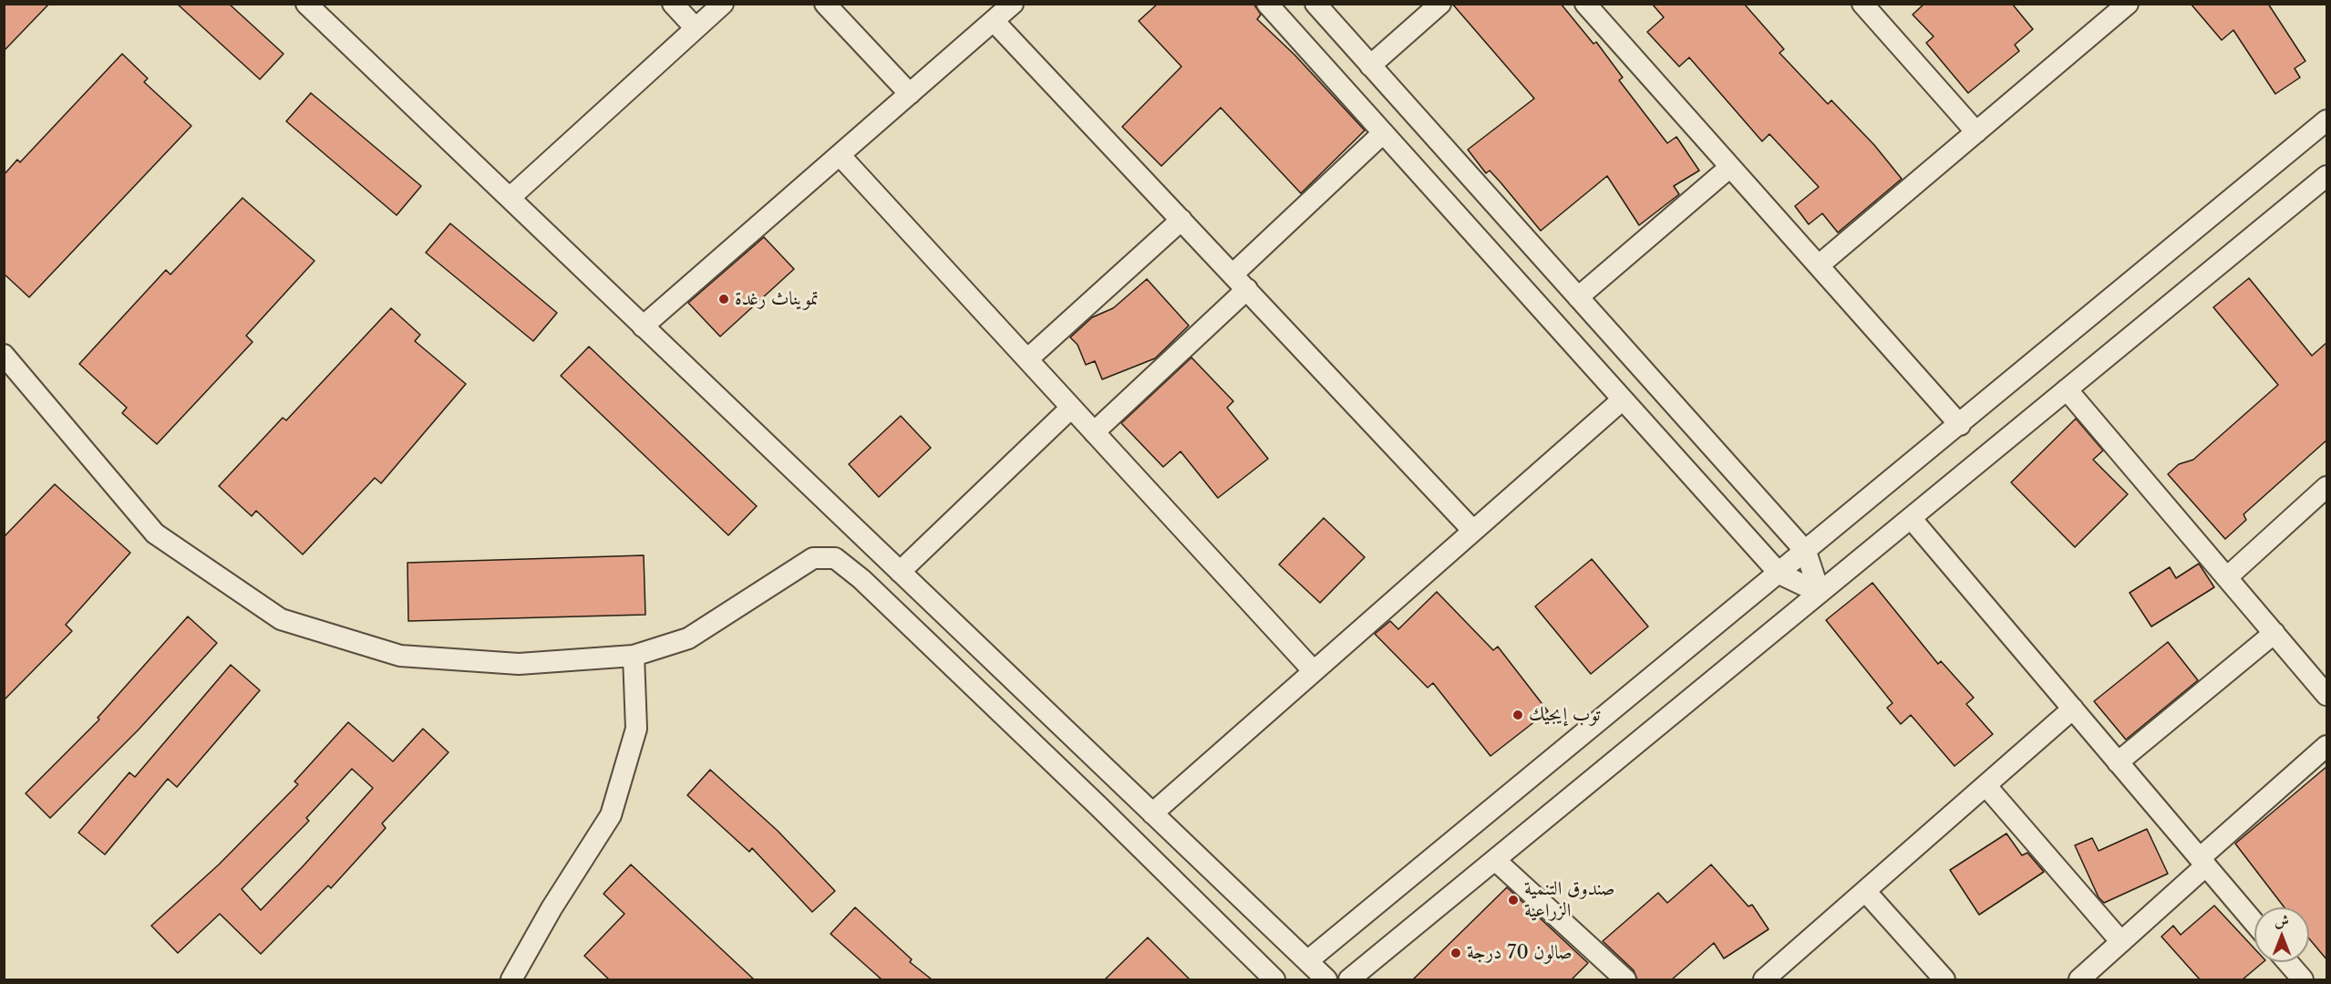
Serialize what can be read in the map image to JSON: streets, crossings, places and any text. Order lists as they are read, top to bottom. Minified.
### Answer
{"places":["تمويناث رغدة","توب إيجيك","صندوق التنمية الزراعية","صالون 70 درجة"],"north":"top"}
